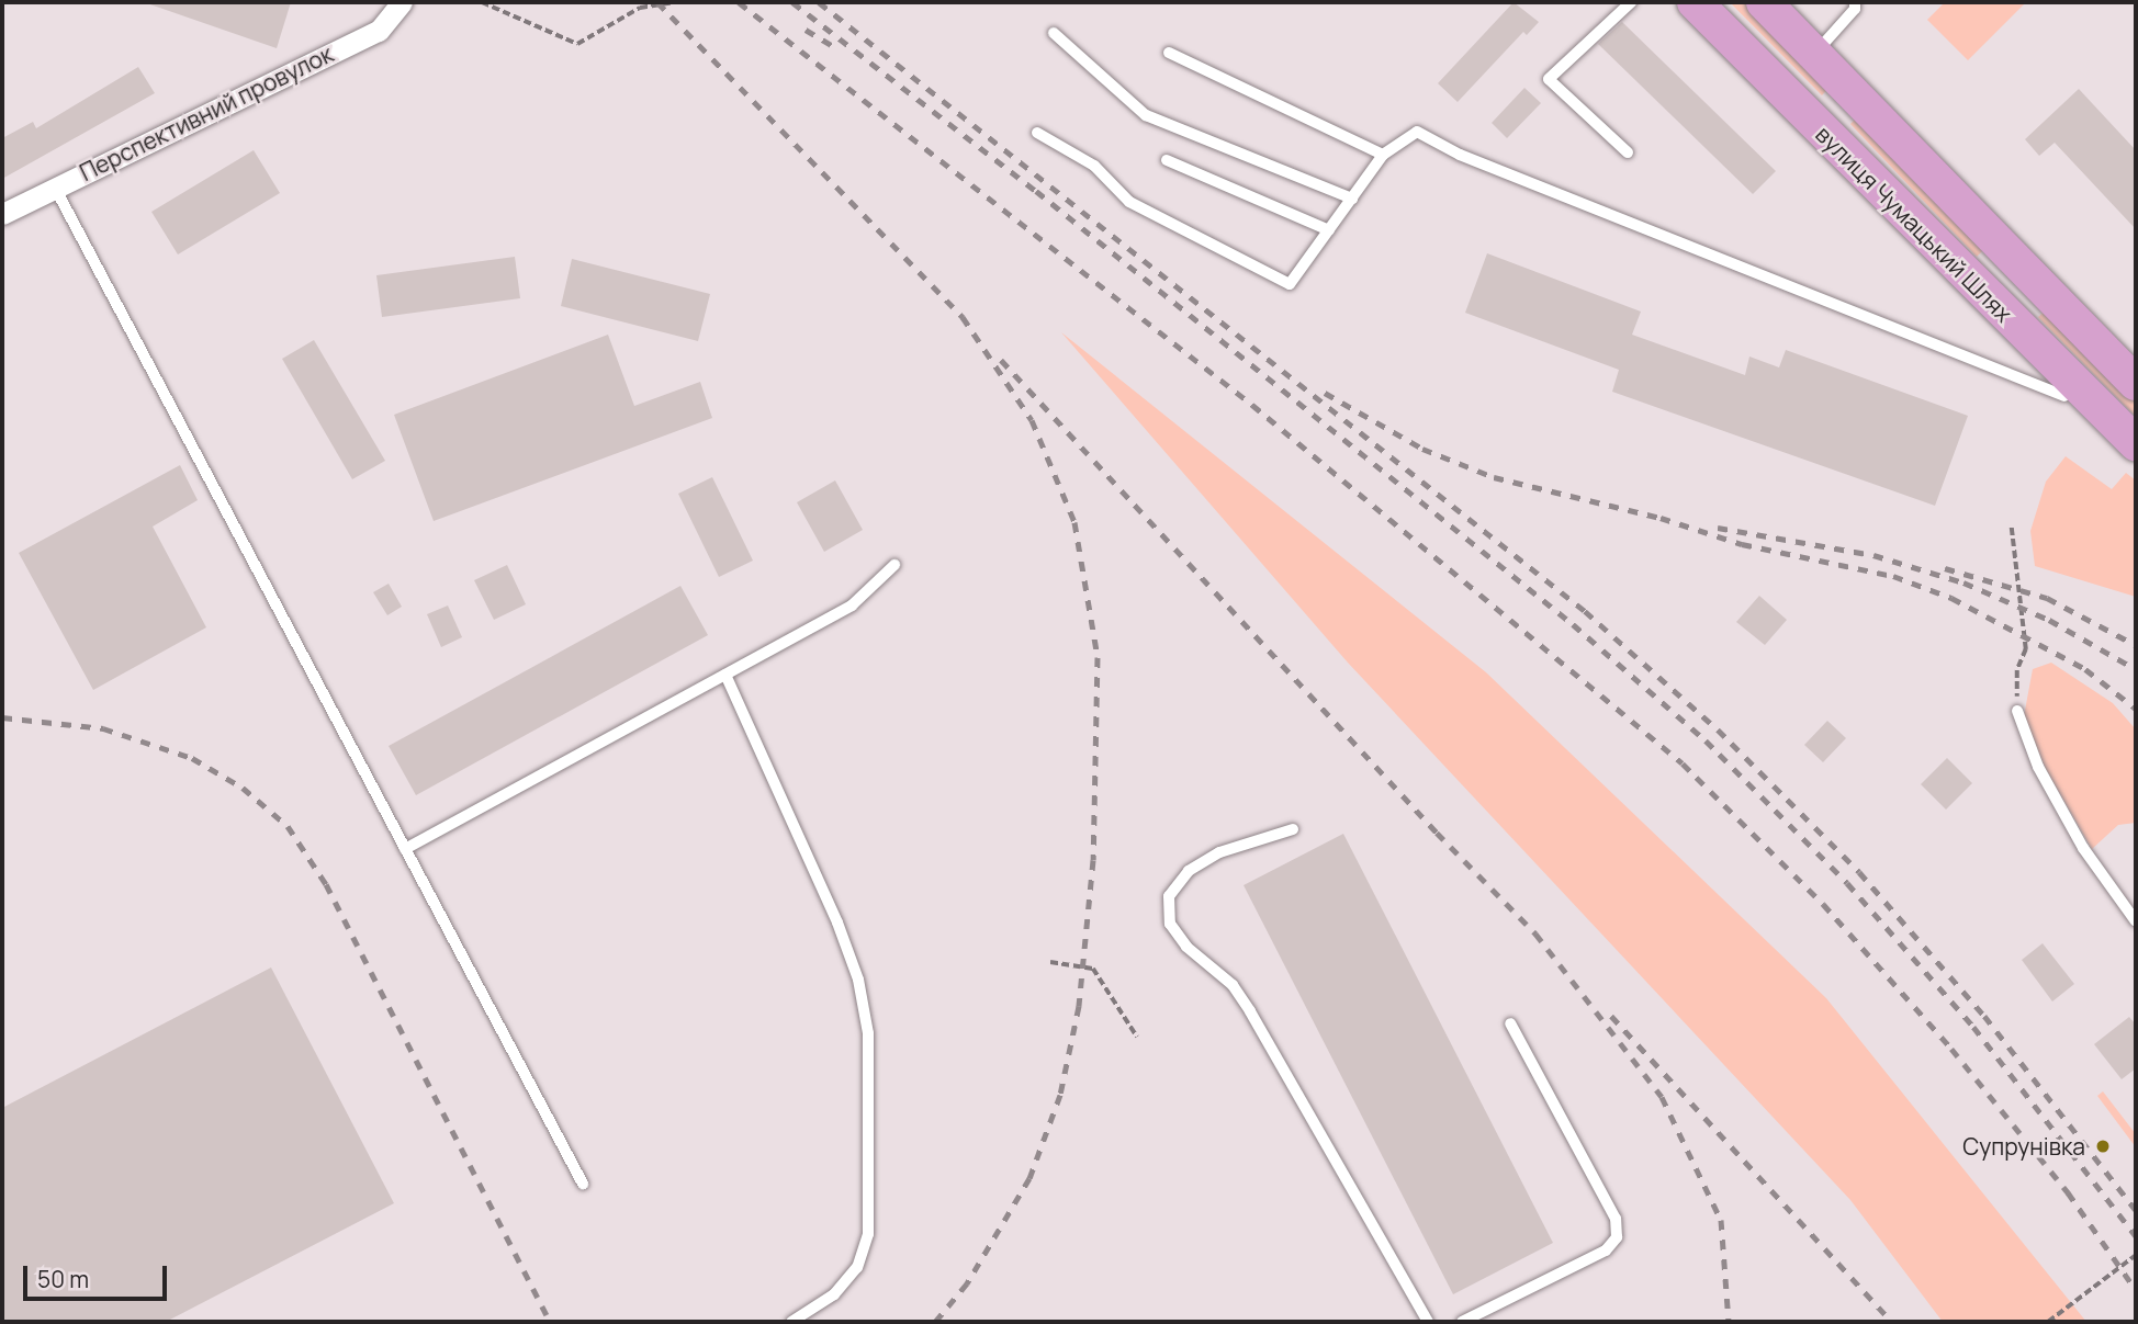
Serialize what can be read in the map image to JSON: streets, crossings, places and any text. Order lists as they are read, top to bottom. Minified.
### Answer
{"streets":{"main road":["вулиця Чумацький Шлях"],"street":["Перспективний провулок"]},"places":["Супрунівка"],"scale_bar":"50 m"}
